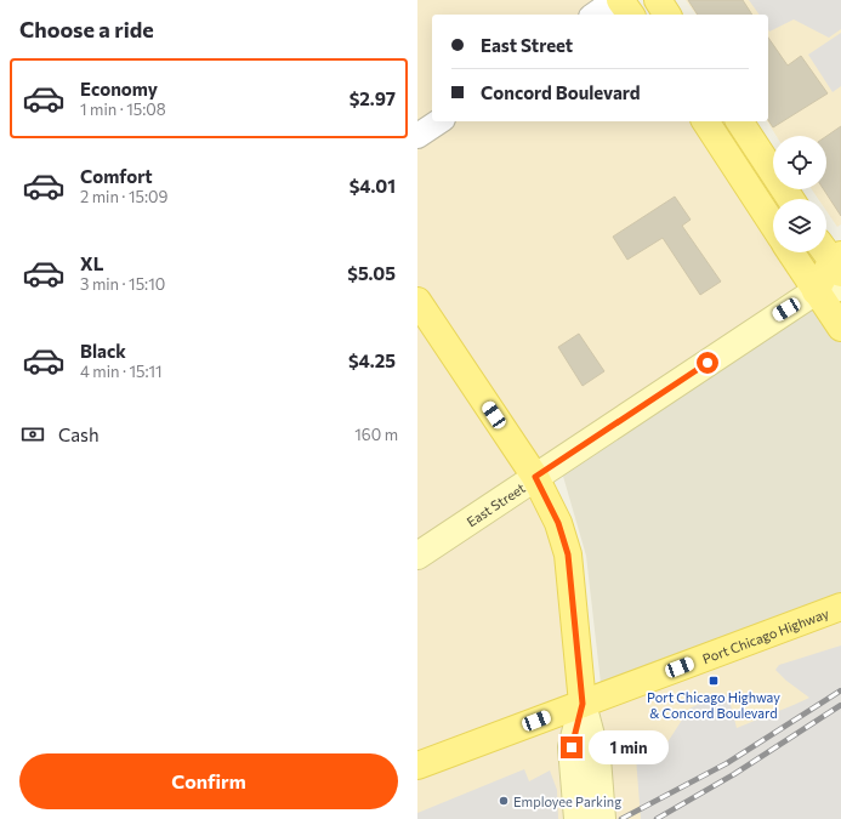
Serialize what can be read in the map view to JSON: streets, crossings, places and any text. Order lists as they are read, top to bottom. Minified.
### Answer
{"streets":{"main road":["East Street","Port Chicago Highway"]},"places":{"transit":["Port Chicago Highway & Concord Boulevard"],"other":["Employee Parking"]},"page":{"heading":"Choose a ride","banner":["East Street","Concord Boulevard"],"list":[{"name":"Economy","note":"1 min · 15:08","value":"$2.97"},{"name":"Comfort","note":"2 min · 15:09","value":"$4.01"},{"name":"XL","note":"3 min · 15:10","value":"$5.05"},{"name":"Black","note":"4 min · 15:11","value":"$4.25"}],"pay":["Cash","160 m"],"bubble":"1 min","buttons":"Confirm"}}
